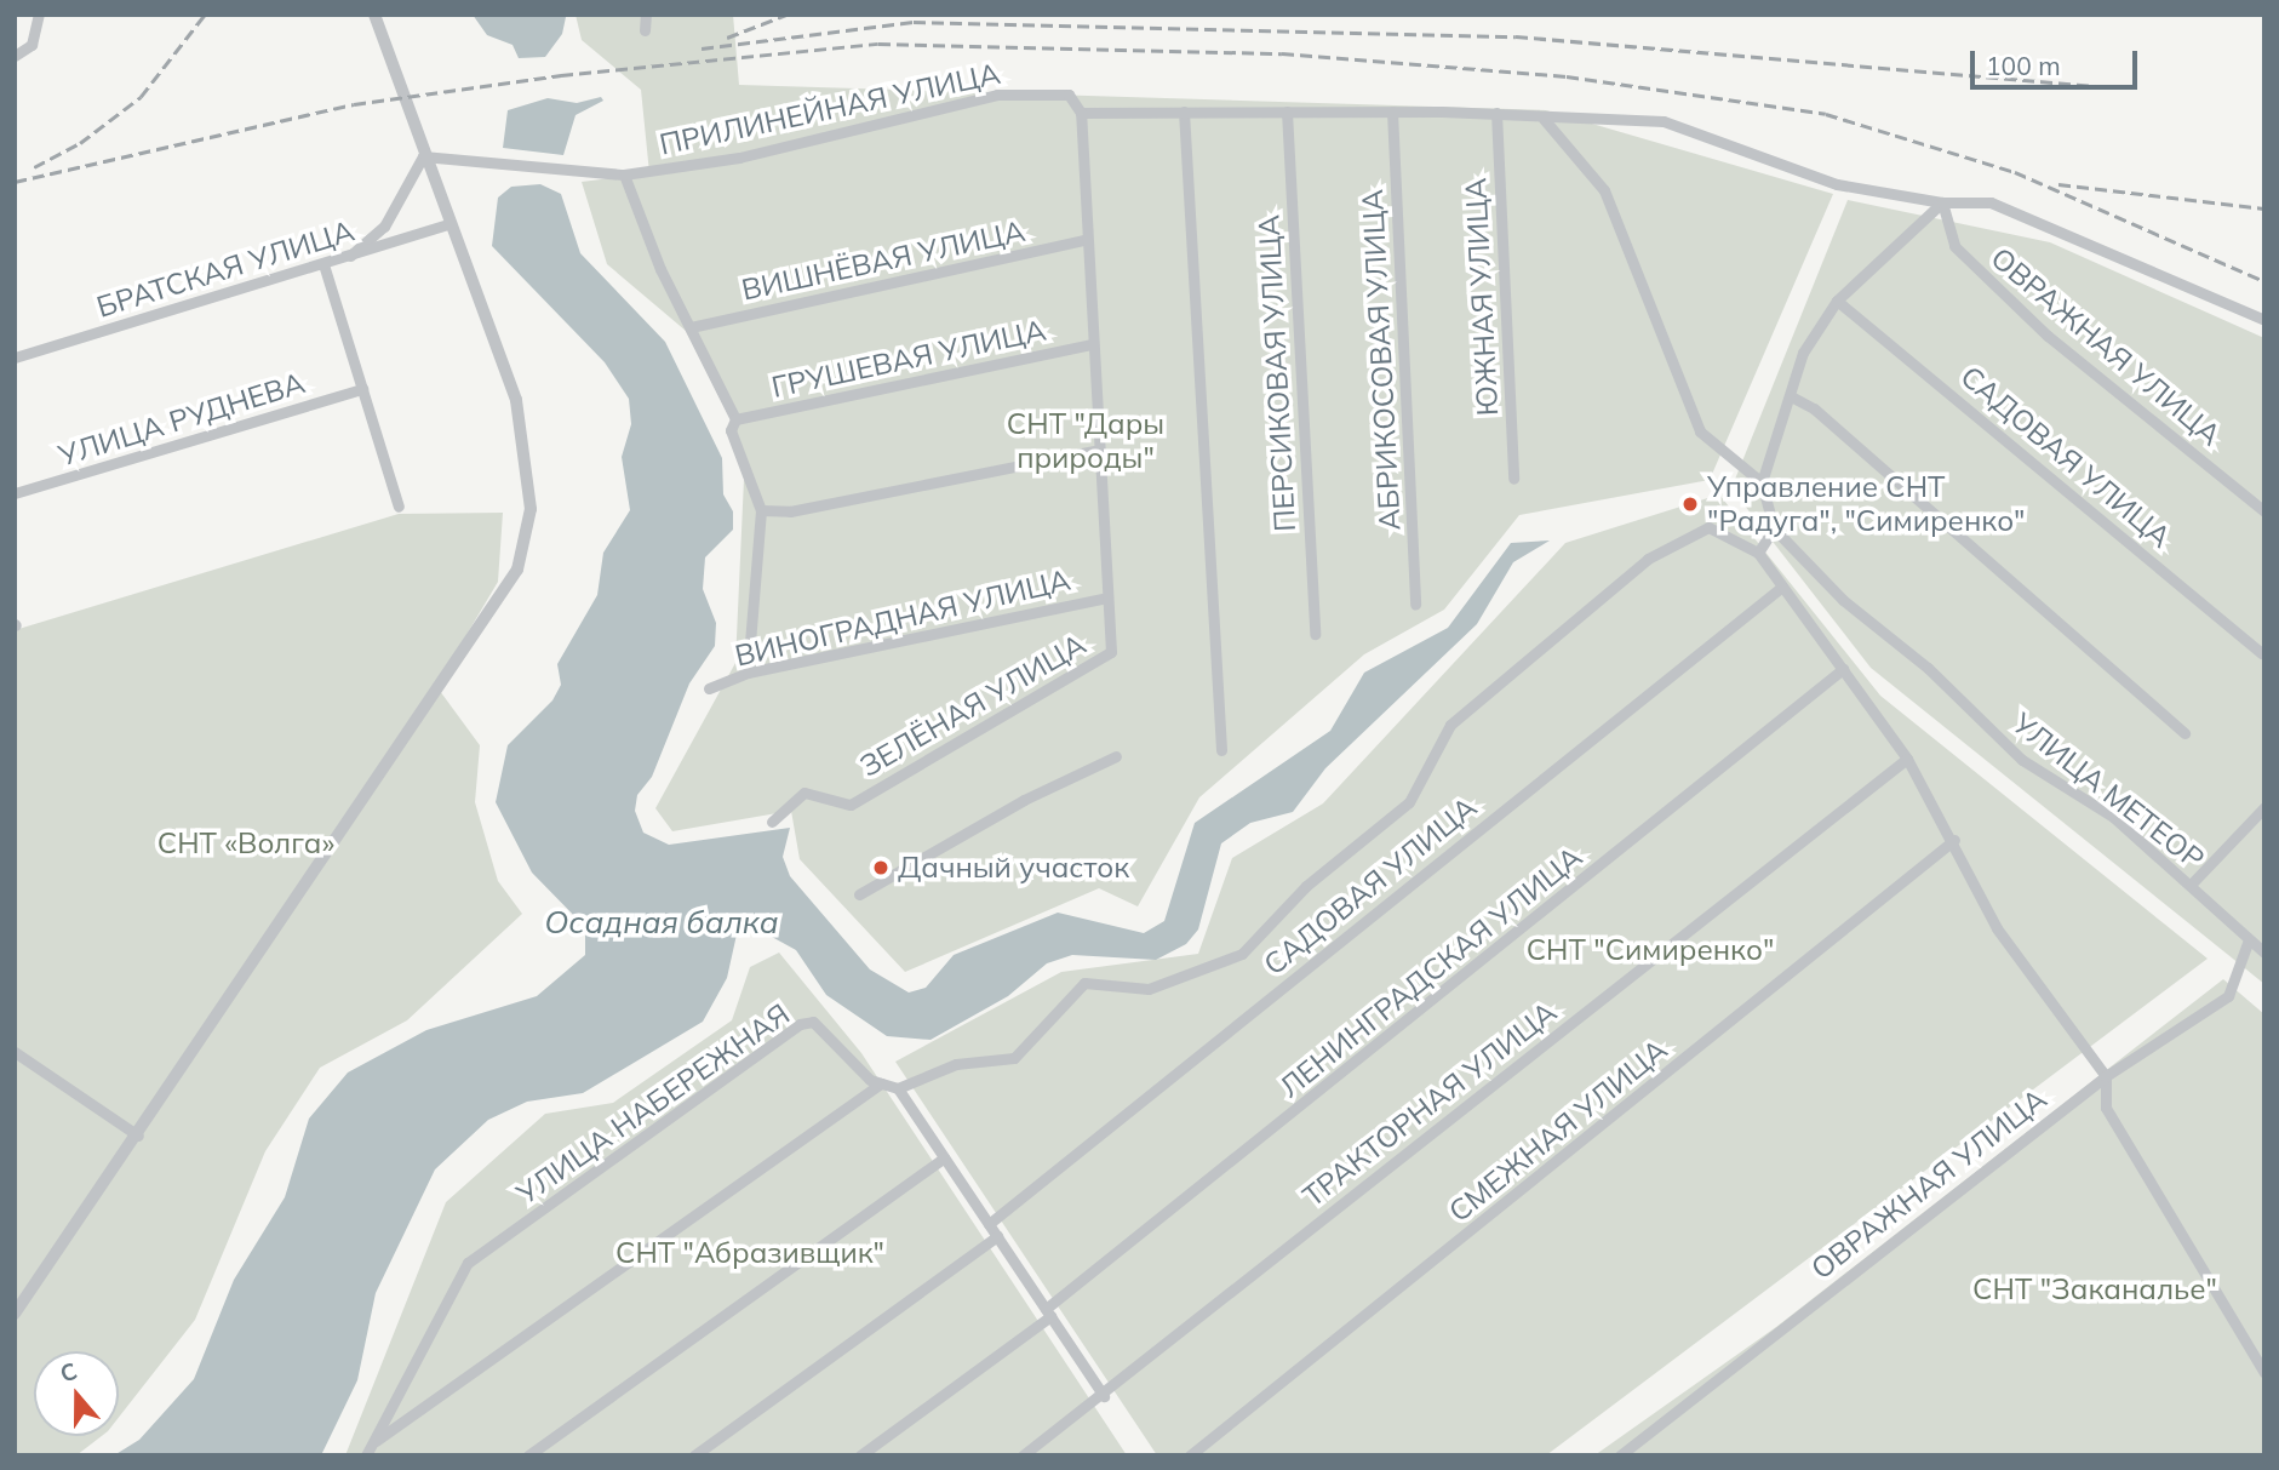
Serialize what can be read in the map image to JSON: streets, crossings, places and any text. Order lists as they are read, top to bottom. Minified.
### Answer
{"streets":{"street":["ПРИЛИНЕЙНАЯ УЛИЦА","ВИШНЁВАЯ УЛИЦА","БРАТСКАЯ УЛИЦА","ЮЖНАЯ УЛИЦА","ОВРАЖНАЯ УЛИЦА","ГРУШЕВАЯ УЛИЦА","АБРИКОСОВАЯ УЛИЦА","ПЕРСИКОВАЯ УЛИЦА","УЛИЦА РУДНЕВА","САДОВАЯ УЛИЦА","ВИНОГРАДНАЯ УЛИЦА","ЗЕЛЁНАЯ УЛИЦА","УЛИЦА МЕТЕОР","ЛЕНИНГРАДСКАЯ УЛИЦА","УЛИЦА НАБЕРЕЖНАЯ","ТРАКТОРНАЯ УЛИЦА","СМЕЖНАЯ УЛИЦА"]},"crossings":[["ПРИЛИНЕЙНАЯ УЛИЦА","ЮЖНАЯ УЛИЦА"],["ПРИЛИНЕЙНАЯ УЛИЦА","ОВРАЖНАЯ УЛИЦА"],["ПРИЛИНЕЙНАЯ УЛИЦА","АБРИКОСОВАЯ УЛИЦА"],["ПРИЛИНЕЙНАЯ УЛИЦА","ПЕРСИКОВАЯ УЛИЦА"],["ОВРАЖНАЯ УЛИЦА","УЛИЦА МЕТЕОР"],["ВИНОГРАДНАЯ УЛИЦА","ЗЕЛЁНАЯ УЛИЦА"]],"water":["Осадная балка"],"parks":["СНТ \"Дары природы\"","СНТ «Волга»","СНТ \"Симиренко\"","СНТ \"Абразивщик\"","СНТ \"Заканалье\""],"places":["Управление СНТ \"Радуга\", \"Симиренко\"","Дачный участок"],"scale_bar":"100 m","north":"top"}
